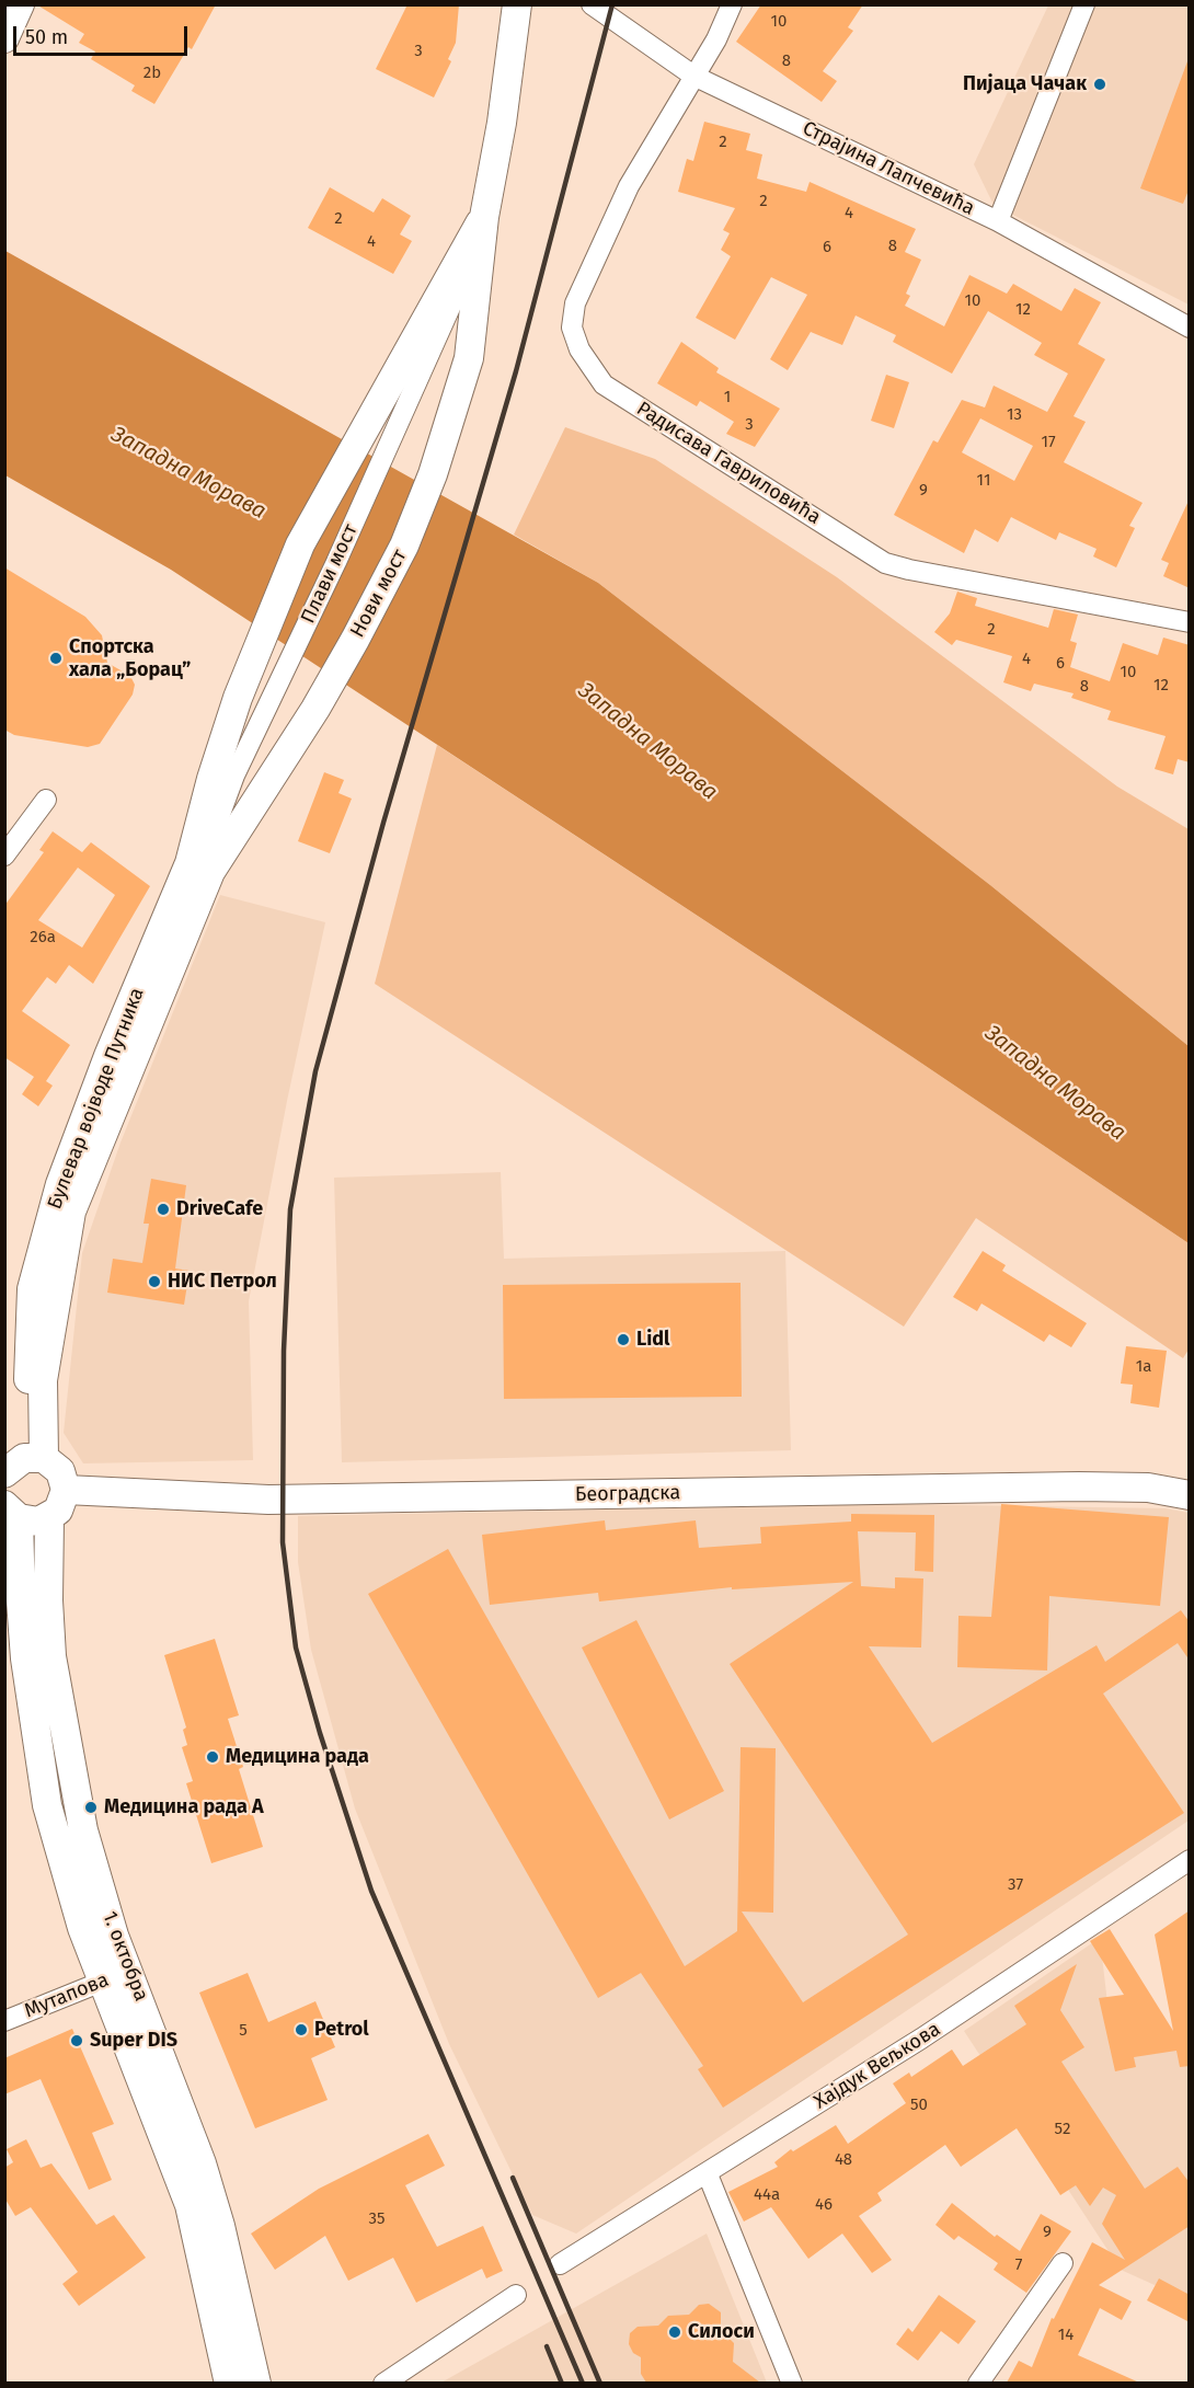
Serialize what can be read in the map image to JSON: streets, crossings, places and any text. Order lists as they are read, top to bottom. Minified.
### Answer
{"streets":{"main road":["Нови мост","Булевар војводе Путника","Београдска","1. октобра"],"street":["Страјина Лапчевића","Радисава Гавриловића","Плави мост","Мутапова","Хајдук Вељкова"]},"crossings":[["Страјина Лапчевића","Радисава Гавриловића"],["Плави мост","Нови мост"],["Плави мост","Булевар војводе Путника"],["Нови мост","Булевар војводе Путника"],["1. октобра","Мутапова"]],"water":["Западна Морава"],"places":["Пијаца Чачак","Спортска хала „Борац”","DriveCafe","НИС Петрол","Lidl","Медицина рада","Медицина рада А","Petrol","Super DIS","Силоси"],"house_numbers":["10","3","8","2b","2","2","4","2","4","8","6","10","12","1","13","3","17","11","9","2","4","6","10","12","8","26a","1a","37","5","50","52","48","44a","46","35","9","7","14"],"scale_bar":"50 m"}
